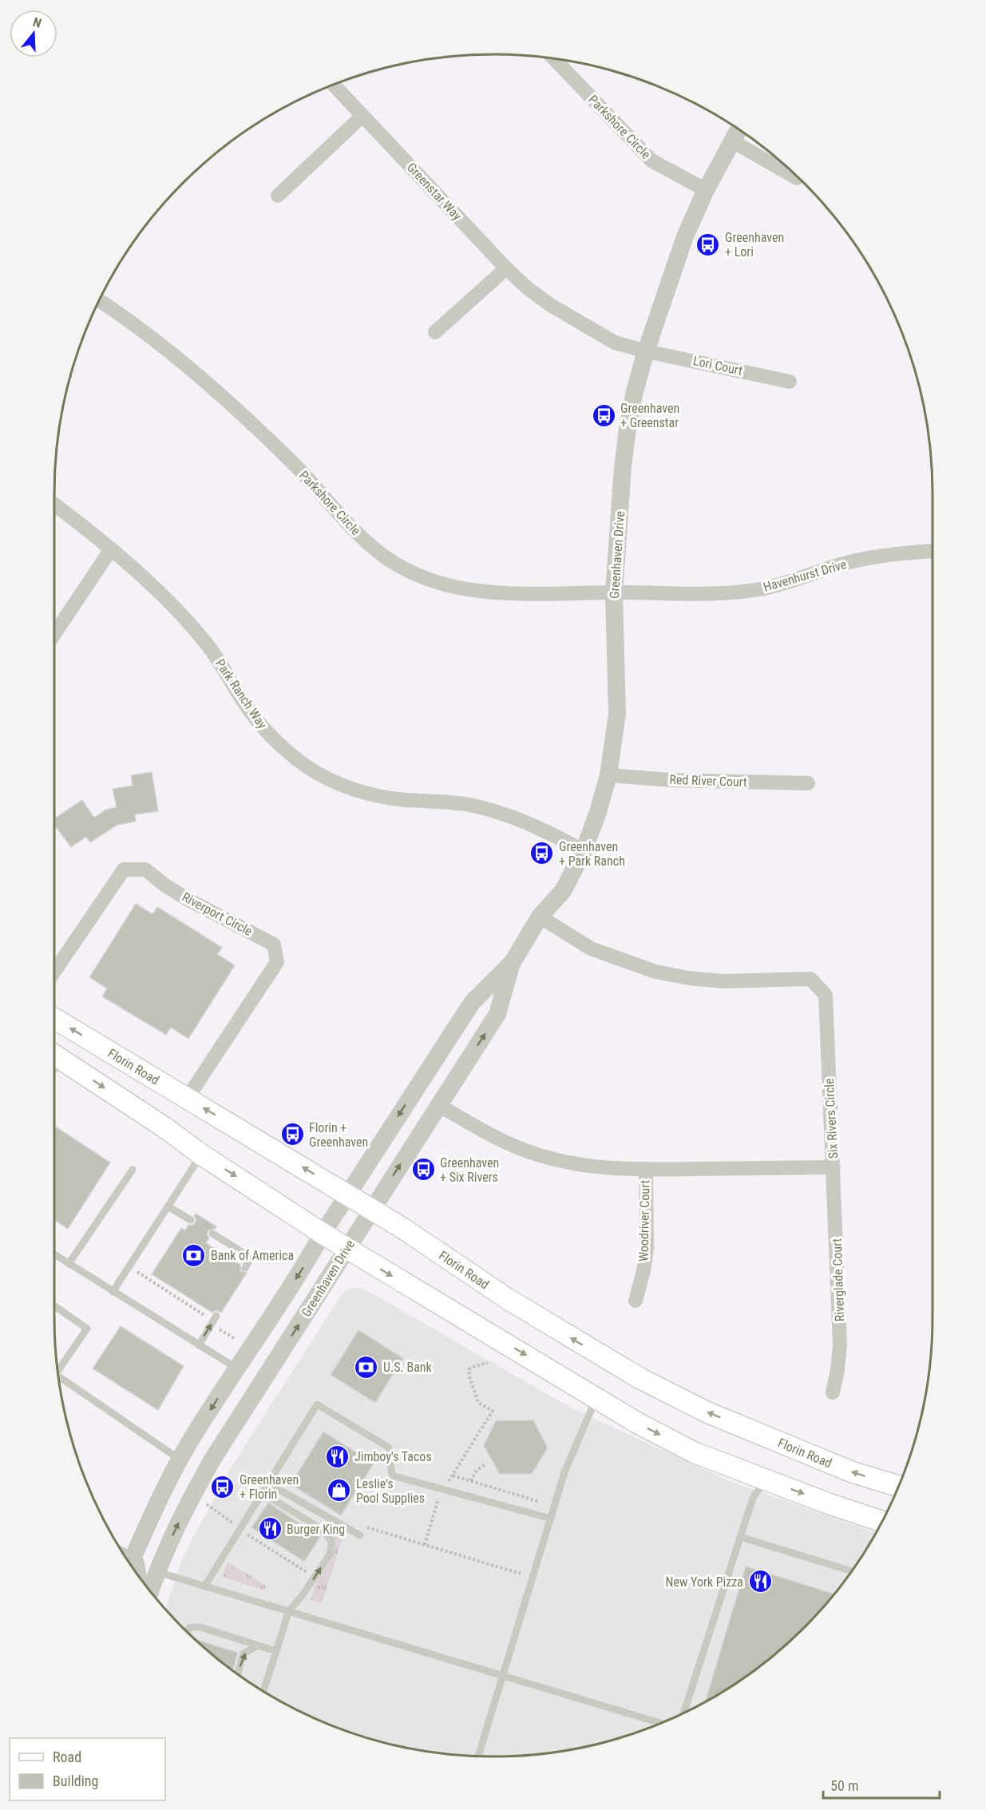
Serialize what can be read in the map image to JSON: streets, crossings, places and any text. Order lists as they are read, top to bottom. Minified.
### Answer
{"streets":{"main road":["Florin Road"],"street":["Parkshore Circle","Greenstar Way","Lori Court","Greenhaven Drive","Havenhurst Drive","Park Ranch Way","Red River Court","Riverport Circle","Six Rivers Circle","Woodriver Court","Riverglade Court"]},"crossings":[["Parkshore Circle","Greenhaven Drive"],["Parkshore Circle","Havenhurst Drive"],["Greenstar Way","Lori Court"],["Greenstar Way","Greenhaven Drive"],["Lori Court","Greenhaven Drive"],["Greenhaven Drive","Havenhurst Drive"],["Greenhaven Drive","Park Ranch Way"],["Greenhaven Drive","Red River Court"],["Greenhaven Drive","Florin Road"],["Greenhaven Drive","Six Rivers Circle"],["Riverport Circle","Florin Road"],["Six Rivers Circle","Woodriver Court"],["Six Rivers Circle","Riverglade Court"]],"places":{"bus stop":["Greenhaven + Lori","Greenhaven + Greenstar","Greenhaven + Park Ranch","Florin + Greenhaven","Greenhaven + Six Rivers","Greenhaven + Florin"],"bank":["Bank of America","U.S. Bank"],"restaurant":["Jimboy's Tacos","Burger King","New York Pizza"],"shop":["Leslie's Pool Supplies"]},"legend":["Road","Building"],"scale_bar":"50 m","north":"top"}
